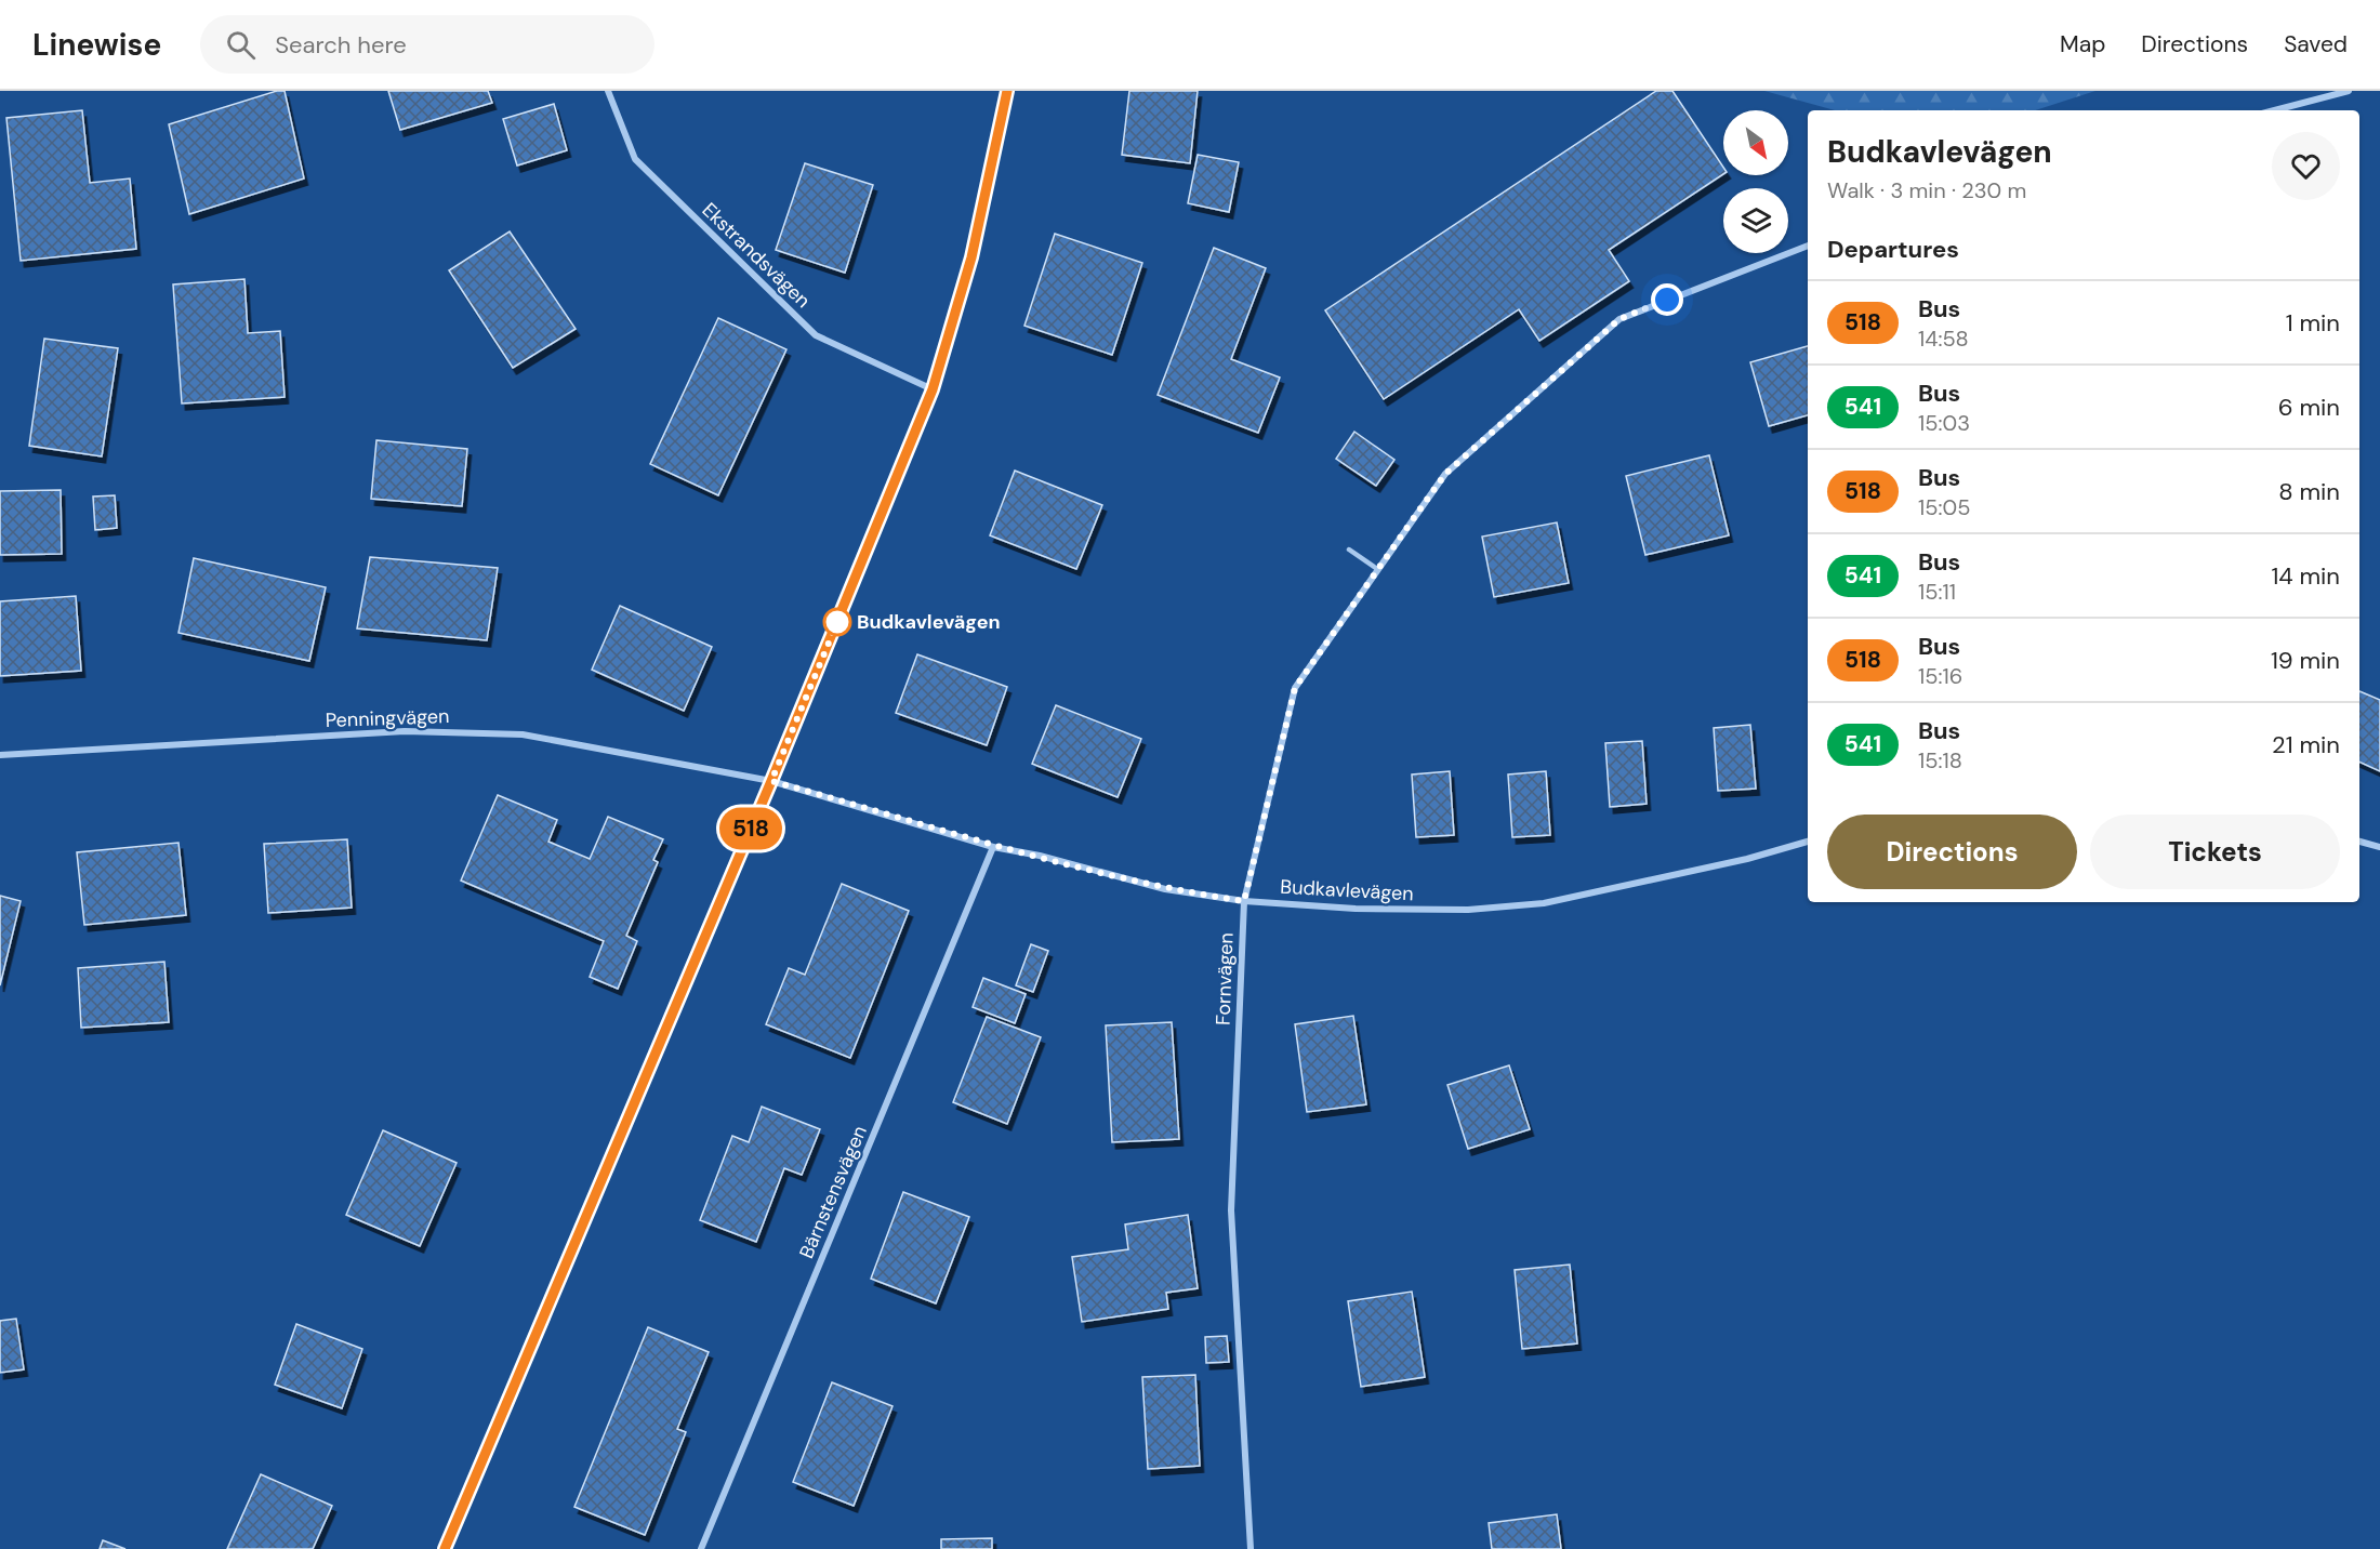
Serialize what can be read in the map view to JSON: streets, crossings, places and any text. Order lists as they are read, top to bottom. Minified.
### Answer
{"streets":{"street":["Ekstrandsvägen","Penningvägen","Budkavlevägen","Fornvägen","Bärnstensvägen"]},"crossings":[["Penningvägen","Budkavlevägen"],["Budkavlevägen","Fornvägen"],["Budkavlevägen","Bärnstensvägen"]],"places":["Budkavlevägen"],"lines":["bus line 518"],"north":"bottom right","page":{"header":"Linewise","search":"Search here","nav":["Map","Directions","Saved"],"on_map":"518","heading":[["Budkavlevägen","Walk · 3 min · 230 m"],"Departures"],"list":[{"mark":"518","name":"Bus","note":"14:58","value":"1 min"},{"mark":"541","name":"Bus","note":"15:03","value":"6 min"},{"mark":"518","name":"Bus","note":"15:05","value":"8 min"},{"mark":"541","name":"Bus","note":"15:11","value":"14 min"},{"mark":"518","name":"Bus","note":"15:16","value":"19 min"},{"mark":"541","name":"Bus","note":"15:18","value":"21 min"}],"buttons":["Directions","Tickets"]}}
